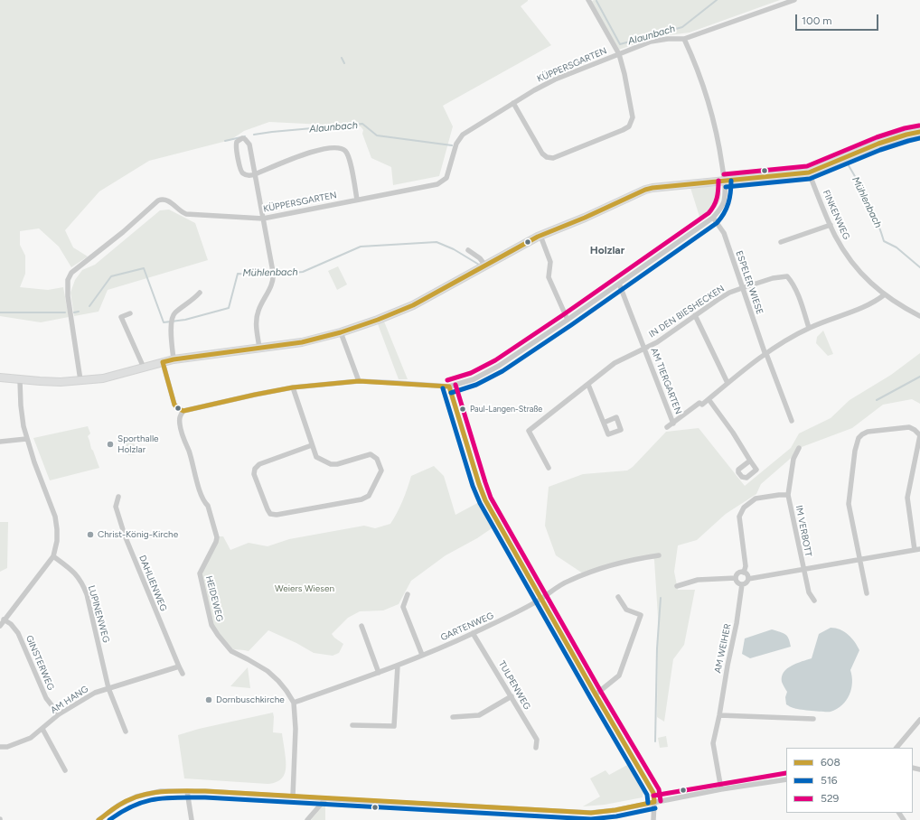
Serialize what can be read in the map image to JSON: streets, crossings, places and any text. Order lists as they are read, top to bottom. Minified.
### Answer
{"streets":{"street":["KÜPPERSGARTEN","FINKENWEG","ESPELER WIESE","IN DEN BIESHECKEN","AM TIERGARTEN","IM VERBOTT","DAHLIENWEG","HEIDEWEG","LUPINENWEG","GARTENWEG","AM WEIHER","GINSTERWEG","TULPENWEG","AM HANG"]},"crossings":[["ESPELER WIESE","IN DEN BIESHECKEN"],["IN DEN BIESHECKEN","AM TIERGARTEN"],["IM VERBOTT","AM WEIHER"],["DAHLIENWEG","AM HANG"],["HEIDEWEG","GARTENWEG"],["LUPINENWEG","AM HANG"],["GARTENWEG","TULPENWEG"],["GINSTERWEG","AM HANG"]],"districts":["Holzlar"],"water":["Alaunbach","Mühlenbach"],"parks":["Weiers Wiesen"],"places":["Paul-Langen-Straße","Sporthalle Holzlar","Christ-König-Kirche","Dornbuschkirche"],"lines":["transit line 529","transit line 608","transit line 516"],"legend":["608","516","529"],"scale_bar":"100 m"}
